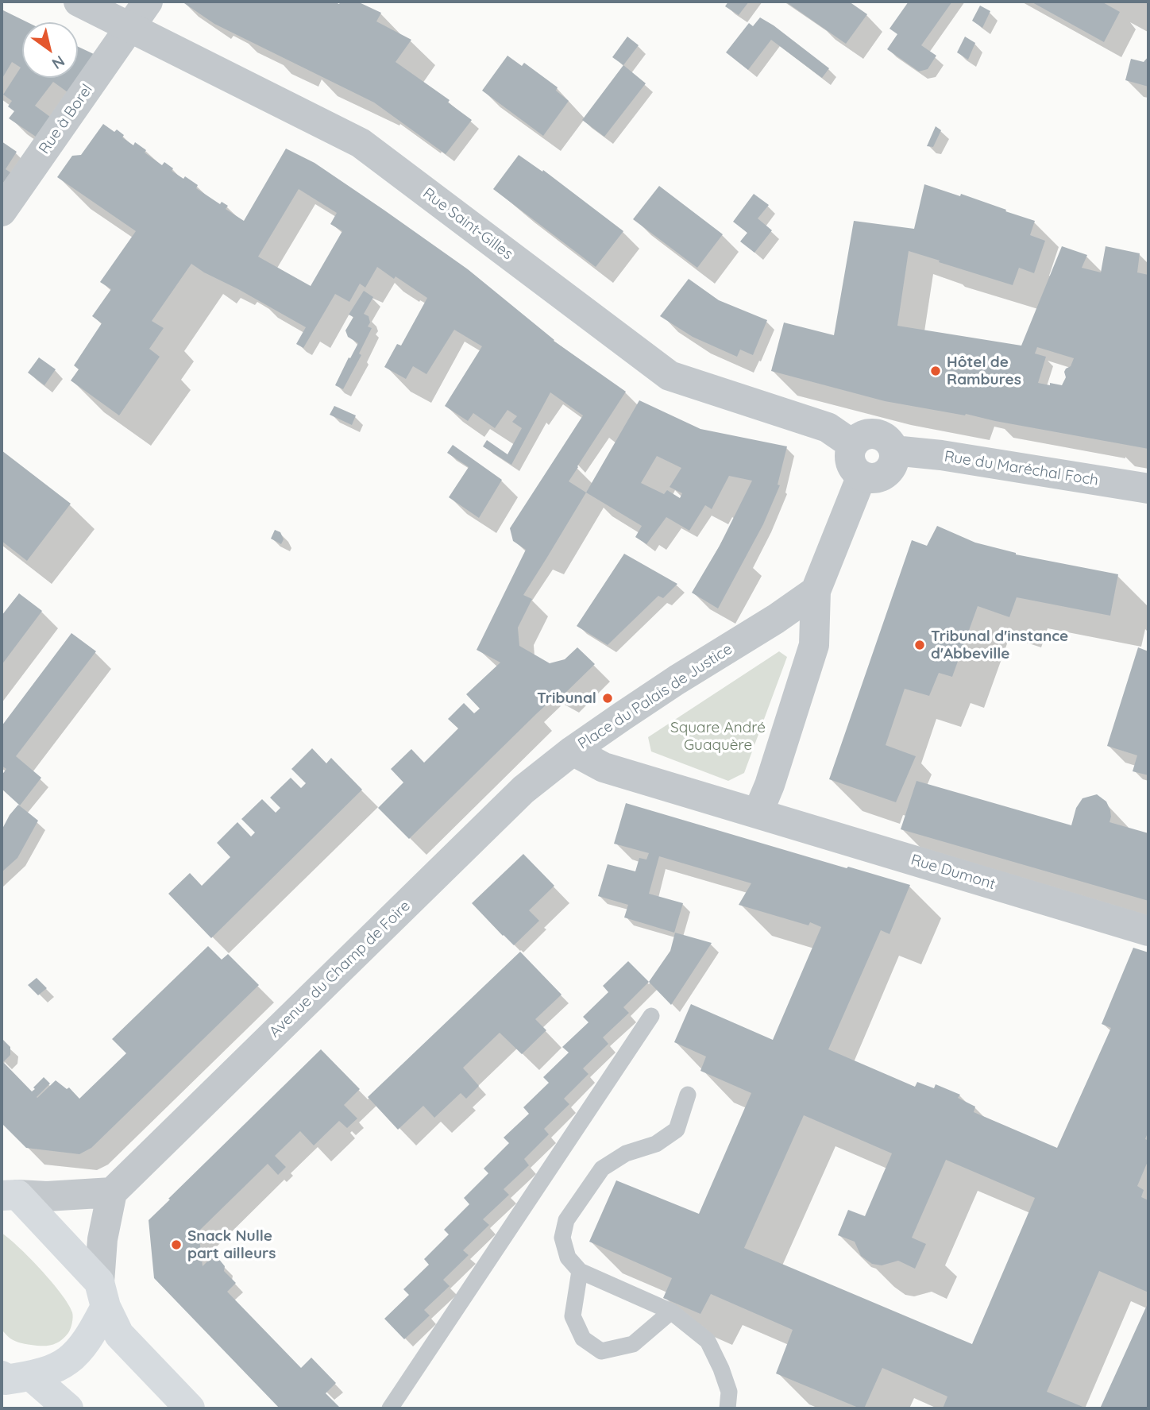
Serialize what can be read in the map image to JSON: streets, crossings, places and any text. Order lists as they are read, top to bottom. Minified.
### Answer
{"streets":{"street":["Rue à Borel","Rue Saint-Gilles","Rue du Maréchal Foch","Place du Palais de Justice","Rue Dumont","Avenue du Champ de Foire"]},"crossings":[["Rue à Borel","Rue Saint-Gilles"],["Rue Saint-Gilles","Rue du Maréchal Foch"],["Place du Palais de Justice","Rue Dumont"],["Place du Palais de Justice","Avenue du Champ de Foire"]],"parks":["Square André Guaquère"],"places":["Hôtel de Rambures","Tribunal d'instance d'Abbeville","Tribunal","Snack Nulle part ailleurs"],"north":"bottom right"}
